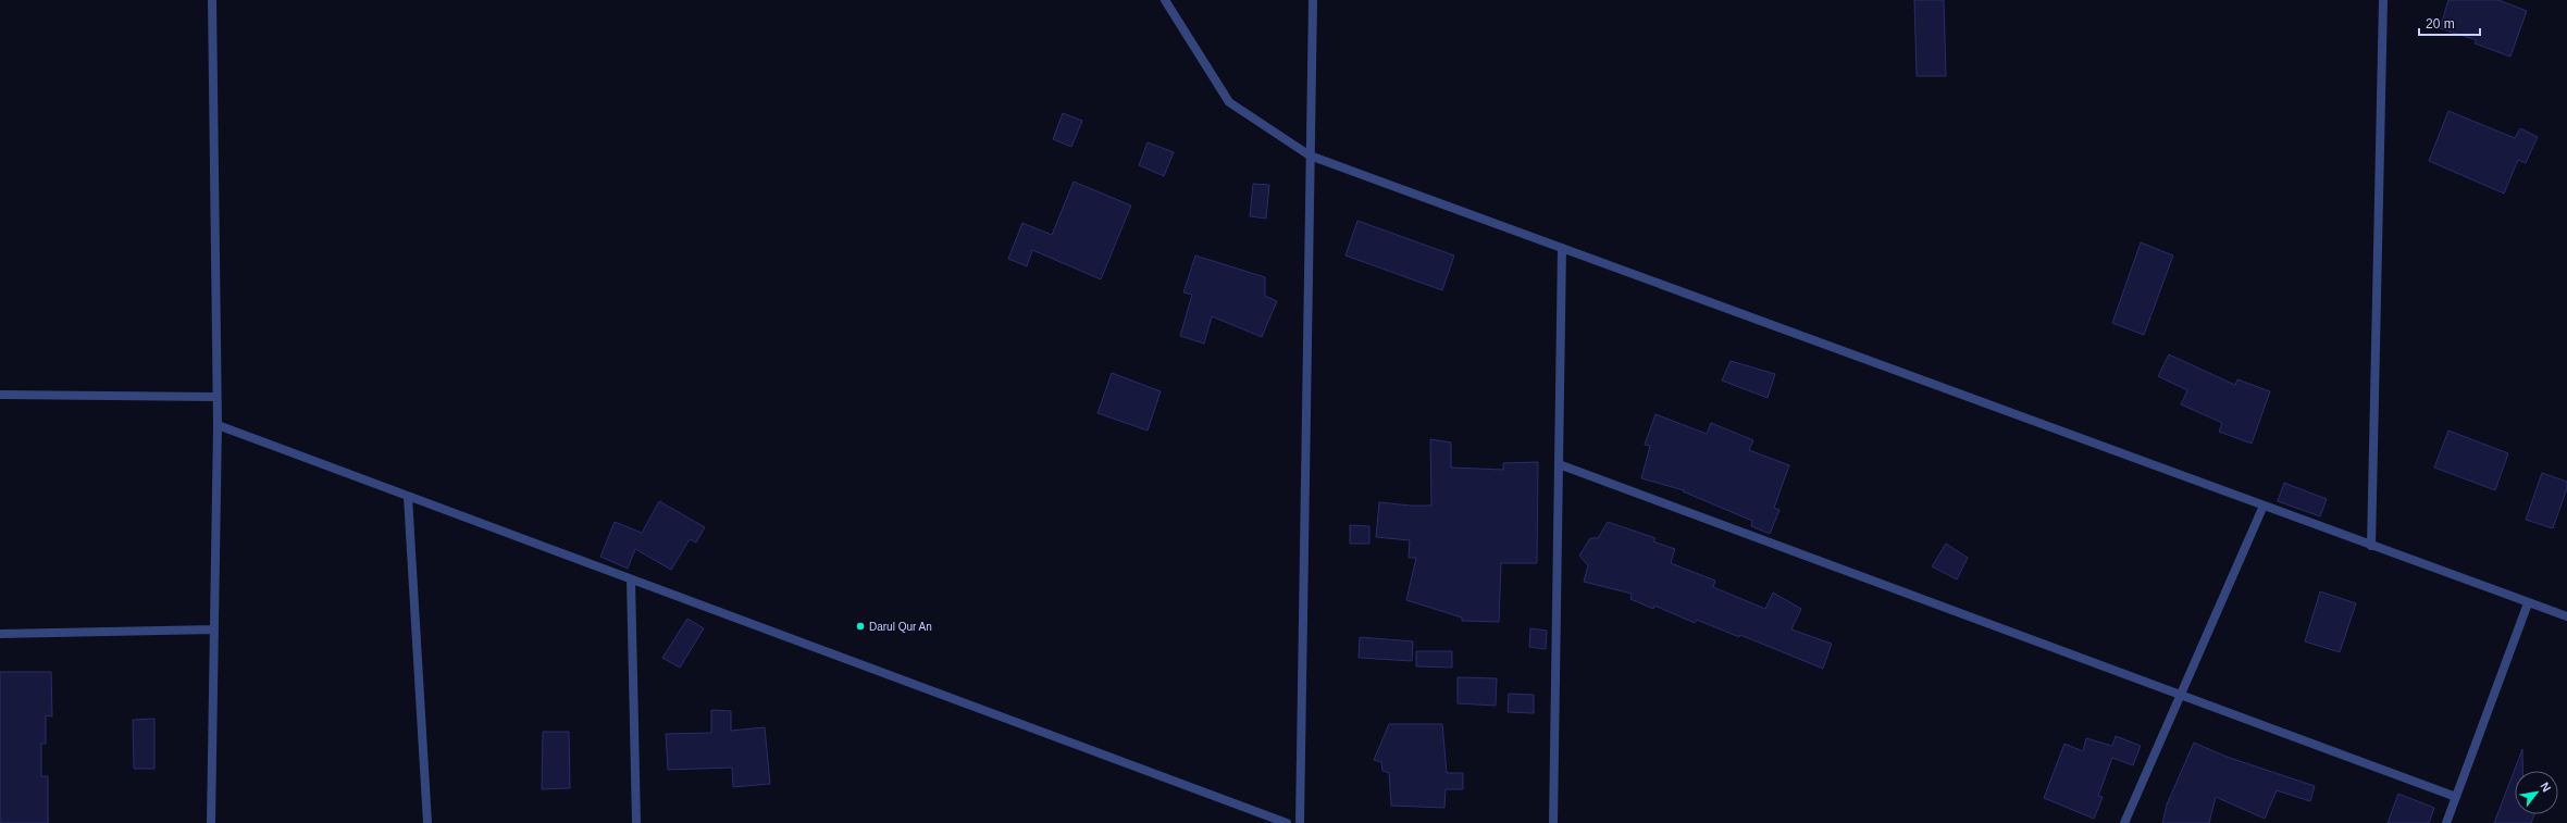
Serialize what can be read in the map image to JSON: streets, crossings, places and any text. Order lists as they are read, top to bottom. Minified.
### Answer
{"places":["Darul Qur An"],"scale_bar":"20 m","north":"top right"}
